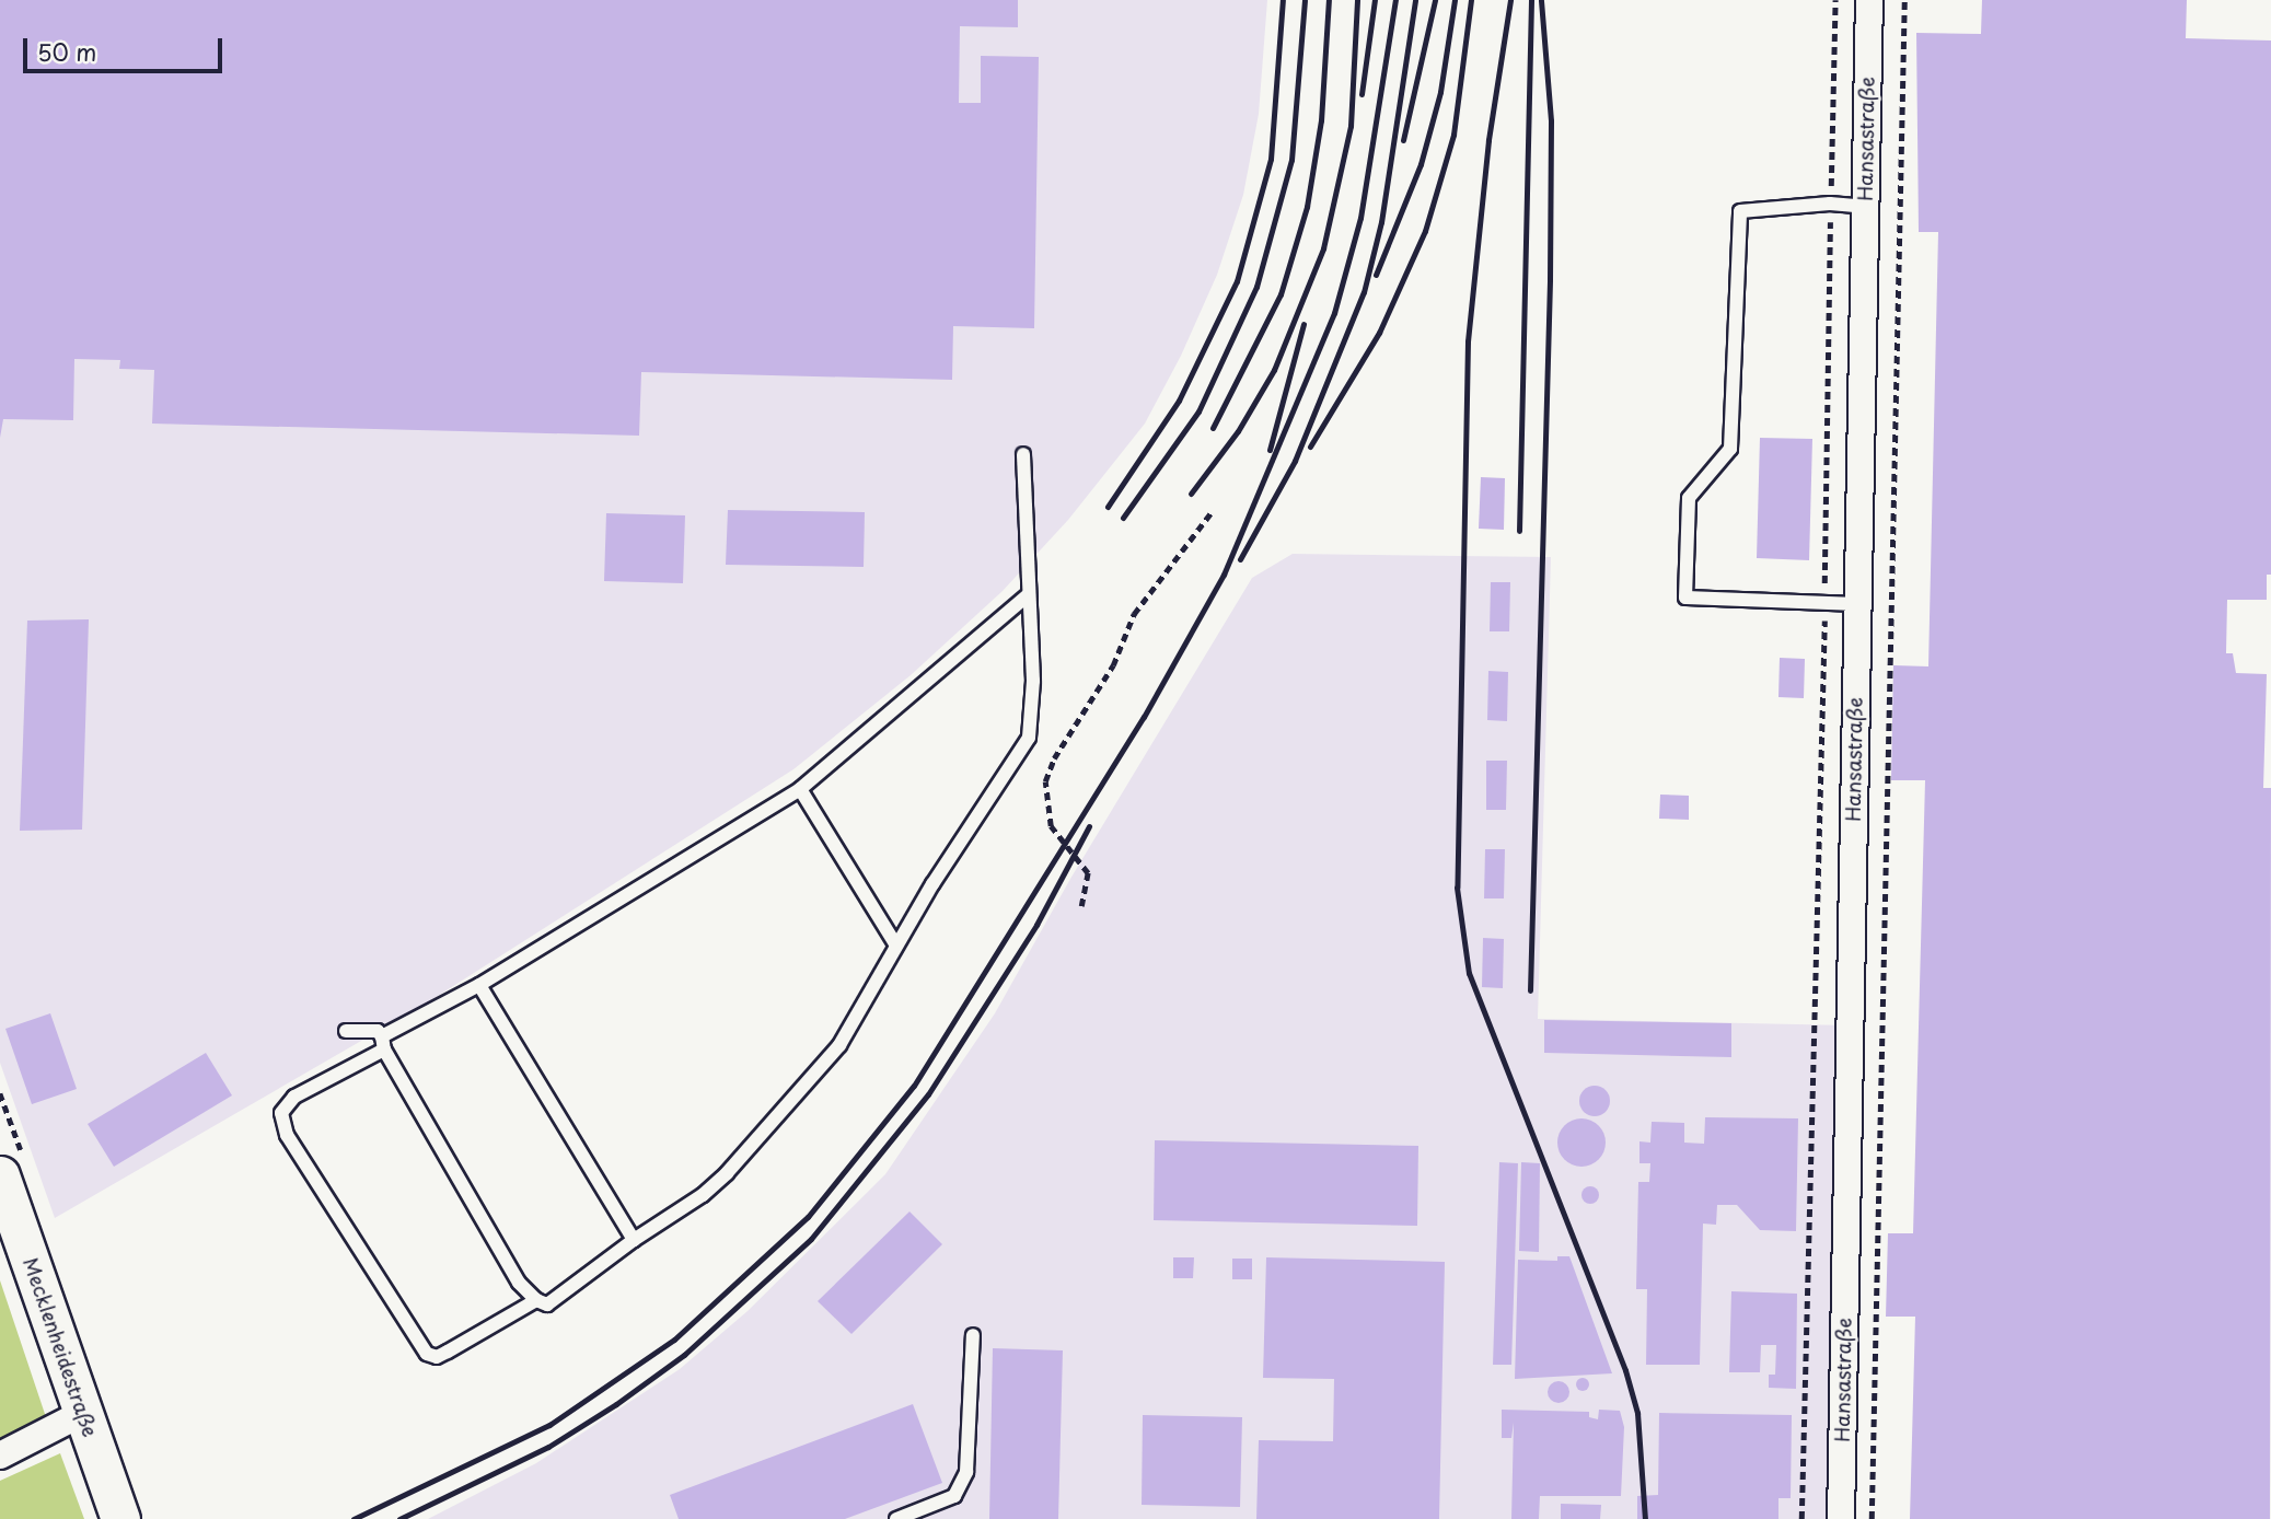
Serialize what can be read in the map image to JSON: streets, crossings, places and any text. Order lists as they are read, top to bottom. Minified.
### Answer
{"streets":{"main road":["Mecklenheidestraße"],"street":["Hansastraße"]},"scale_bar":"50 m"}
